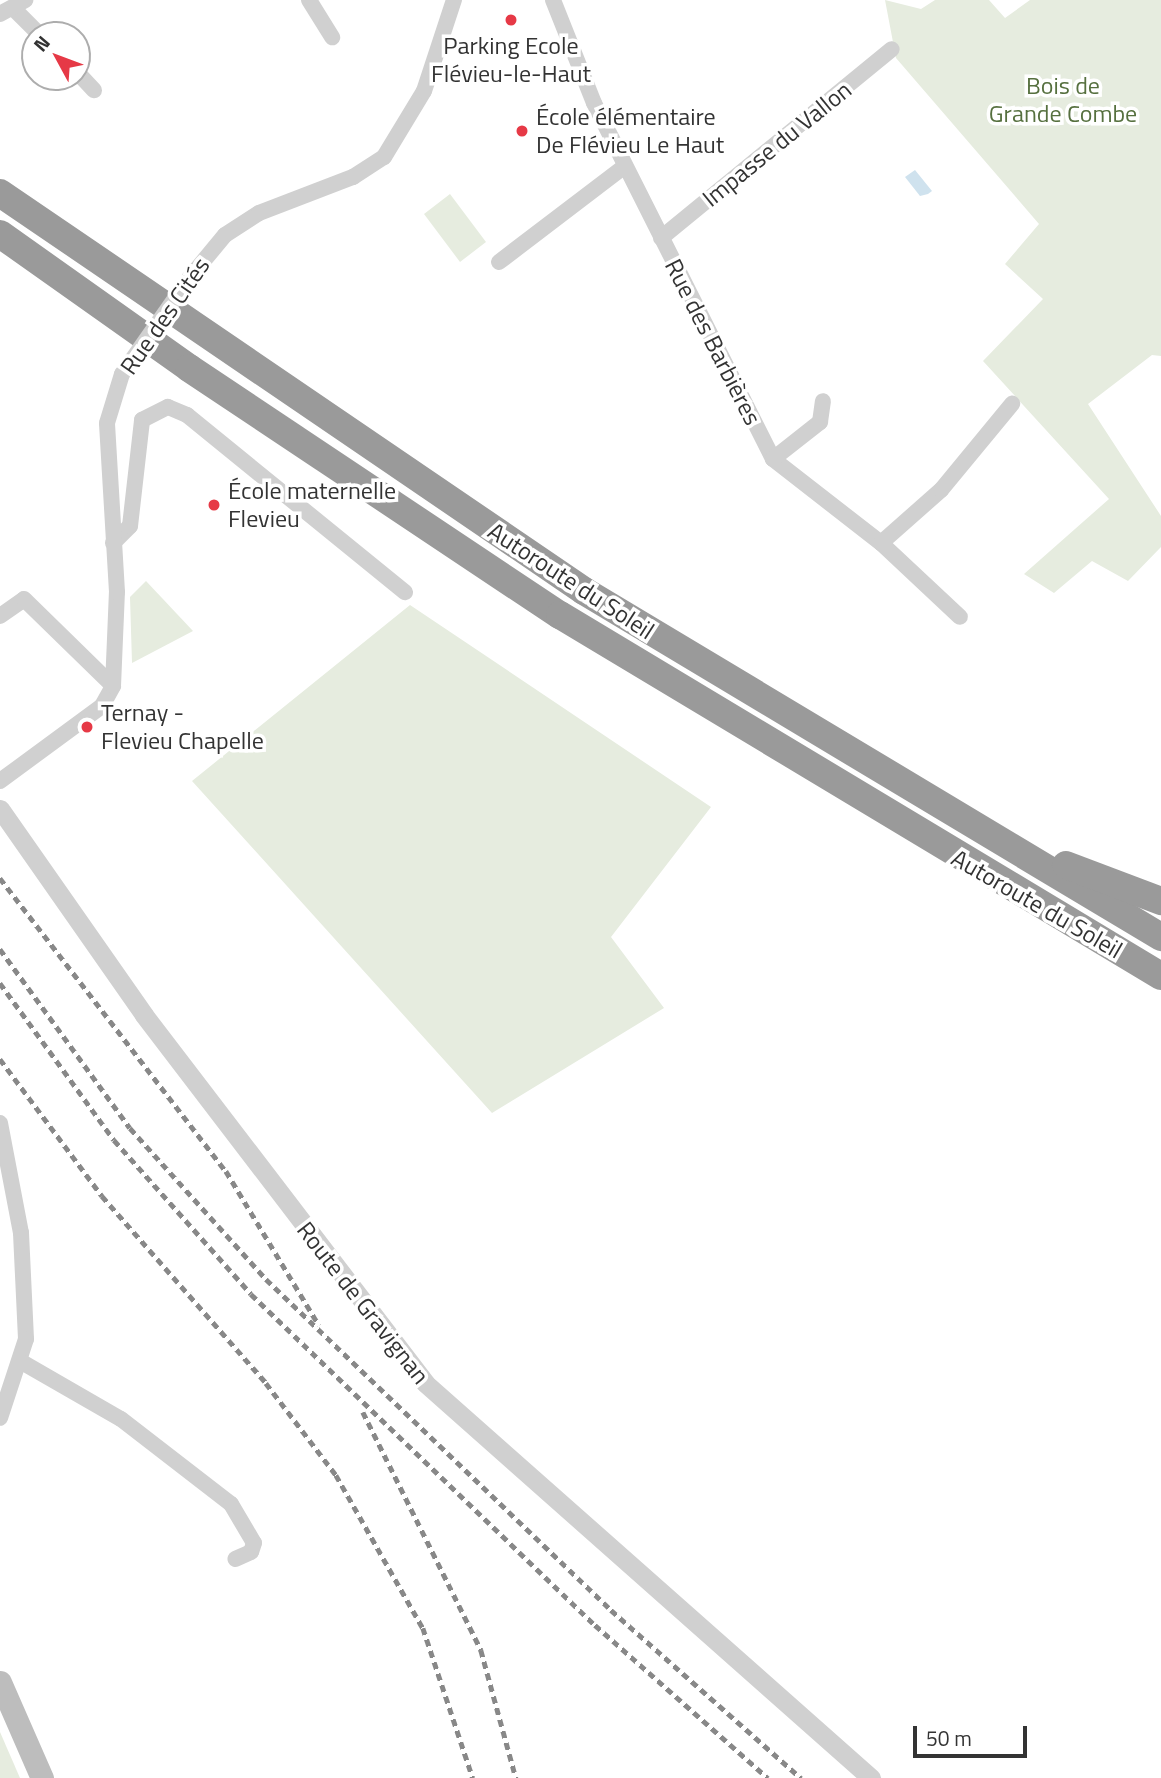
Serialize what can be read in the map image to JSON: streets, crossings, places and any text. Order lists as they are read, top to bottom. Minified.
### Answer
{"streets":{"highway":["Autoroute du Soleil"],"street":["Impasse du Vallon","Rue des Cités","Rue des Barbières","Route de Gravignan"]},"crossings":[["Impasse du Vallon","Rue des Barbières"]],"parks":["Bois de Grande Combe"],"places":["Parking Ecole Flévieu-le-Haut","École élémentaire De Flévieu Le Haut","École maternelle Flevieu","Ternay - Flevieu Chapelle"],"scale_bar":"50 m","north":"top left"}
